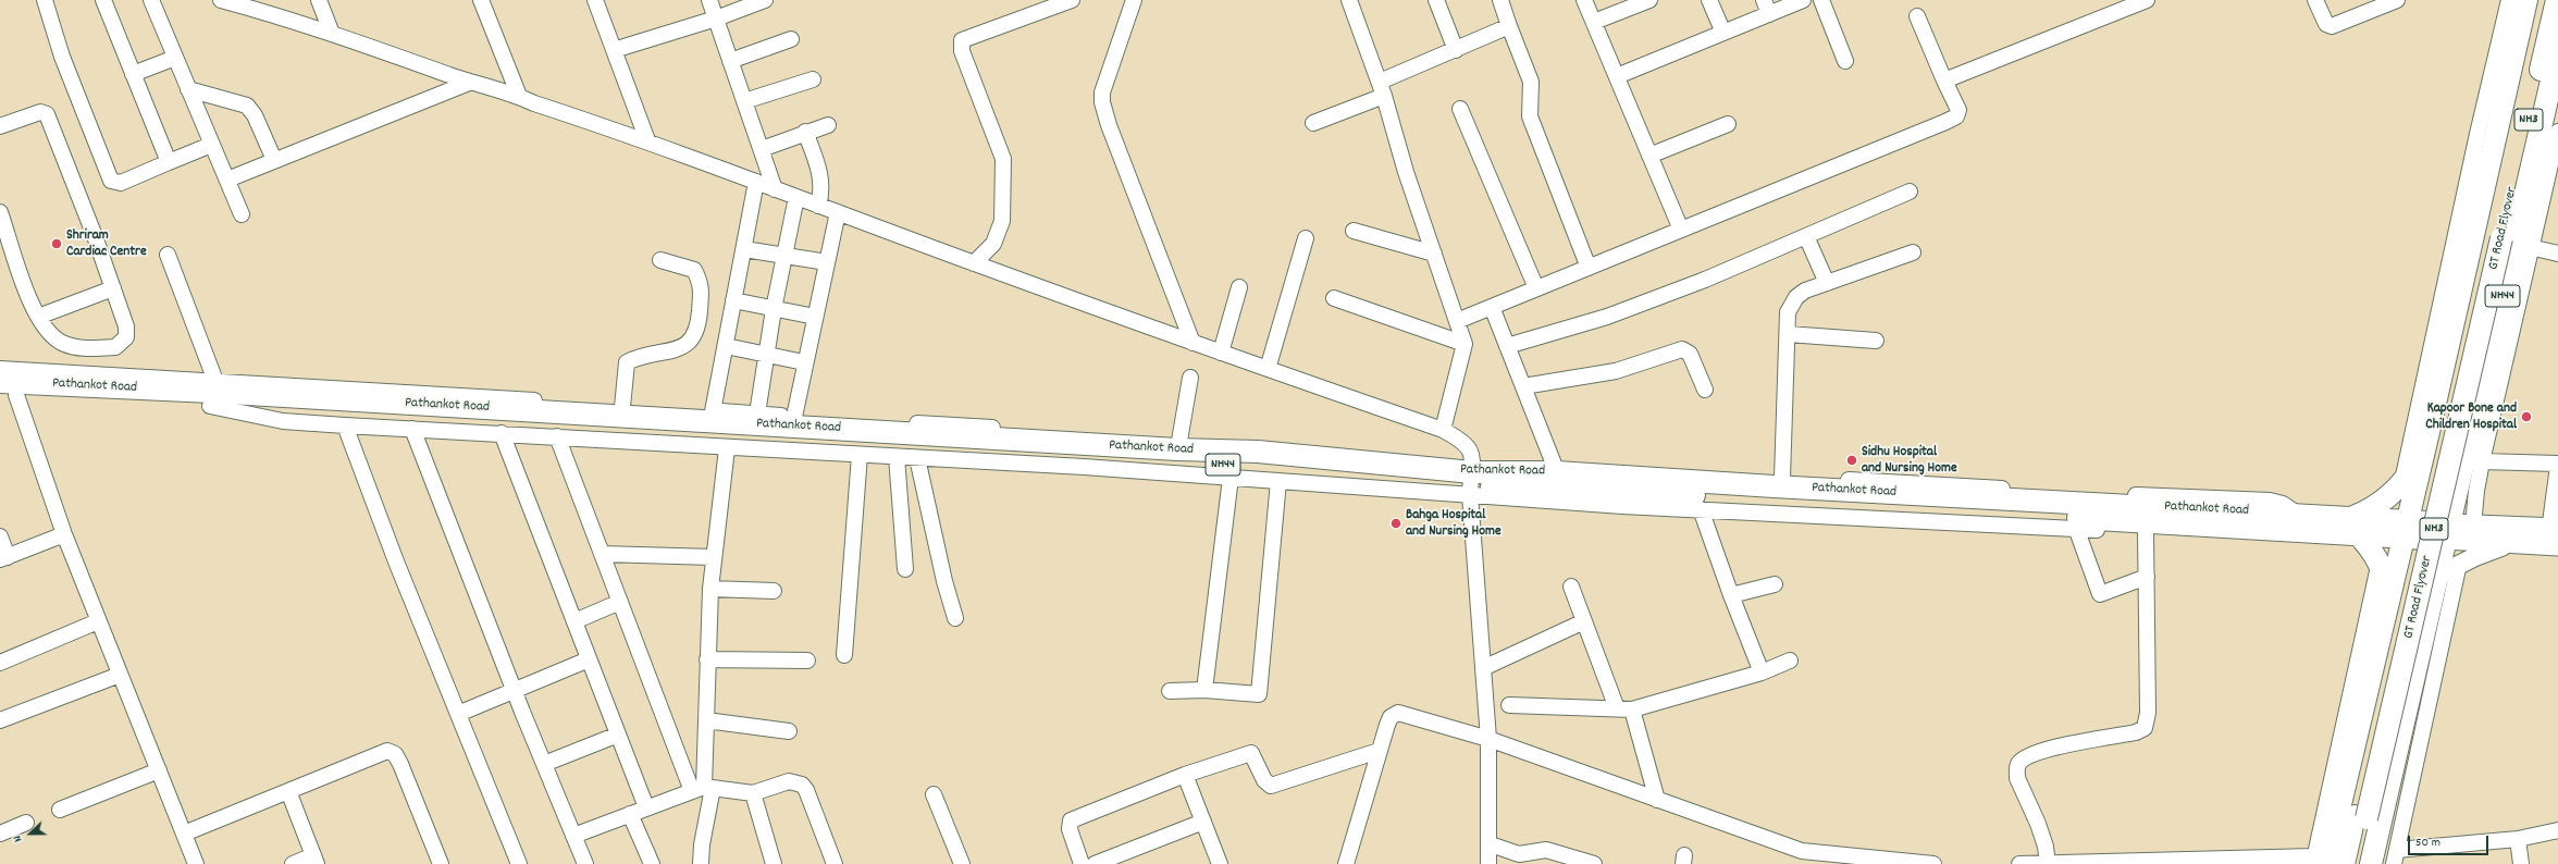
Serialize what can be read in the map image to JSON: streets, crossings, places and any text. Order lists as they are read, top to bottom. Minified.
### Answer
{"streets":{"highway":["NH3","GT Road Flyover","NH44","Pathankot Road"]},"crossings":[["NH44","Pathankot Road"]],"places":["Shriram Cardiac Centre","Kapoor Bone and Children Hospital","Sidhu Hospital and Nursing Home","Bahga Hospital and Nursing Home"],"scale_bar":"50 m","north":"left"}
